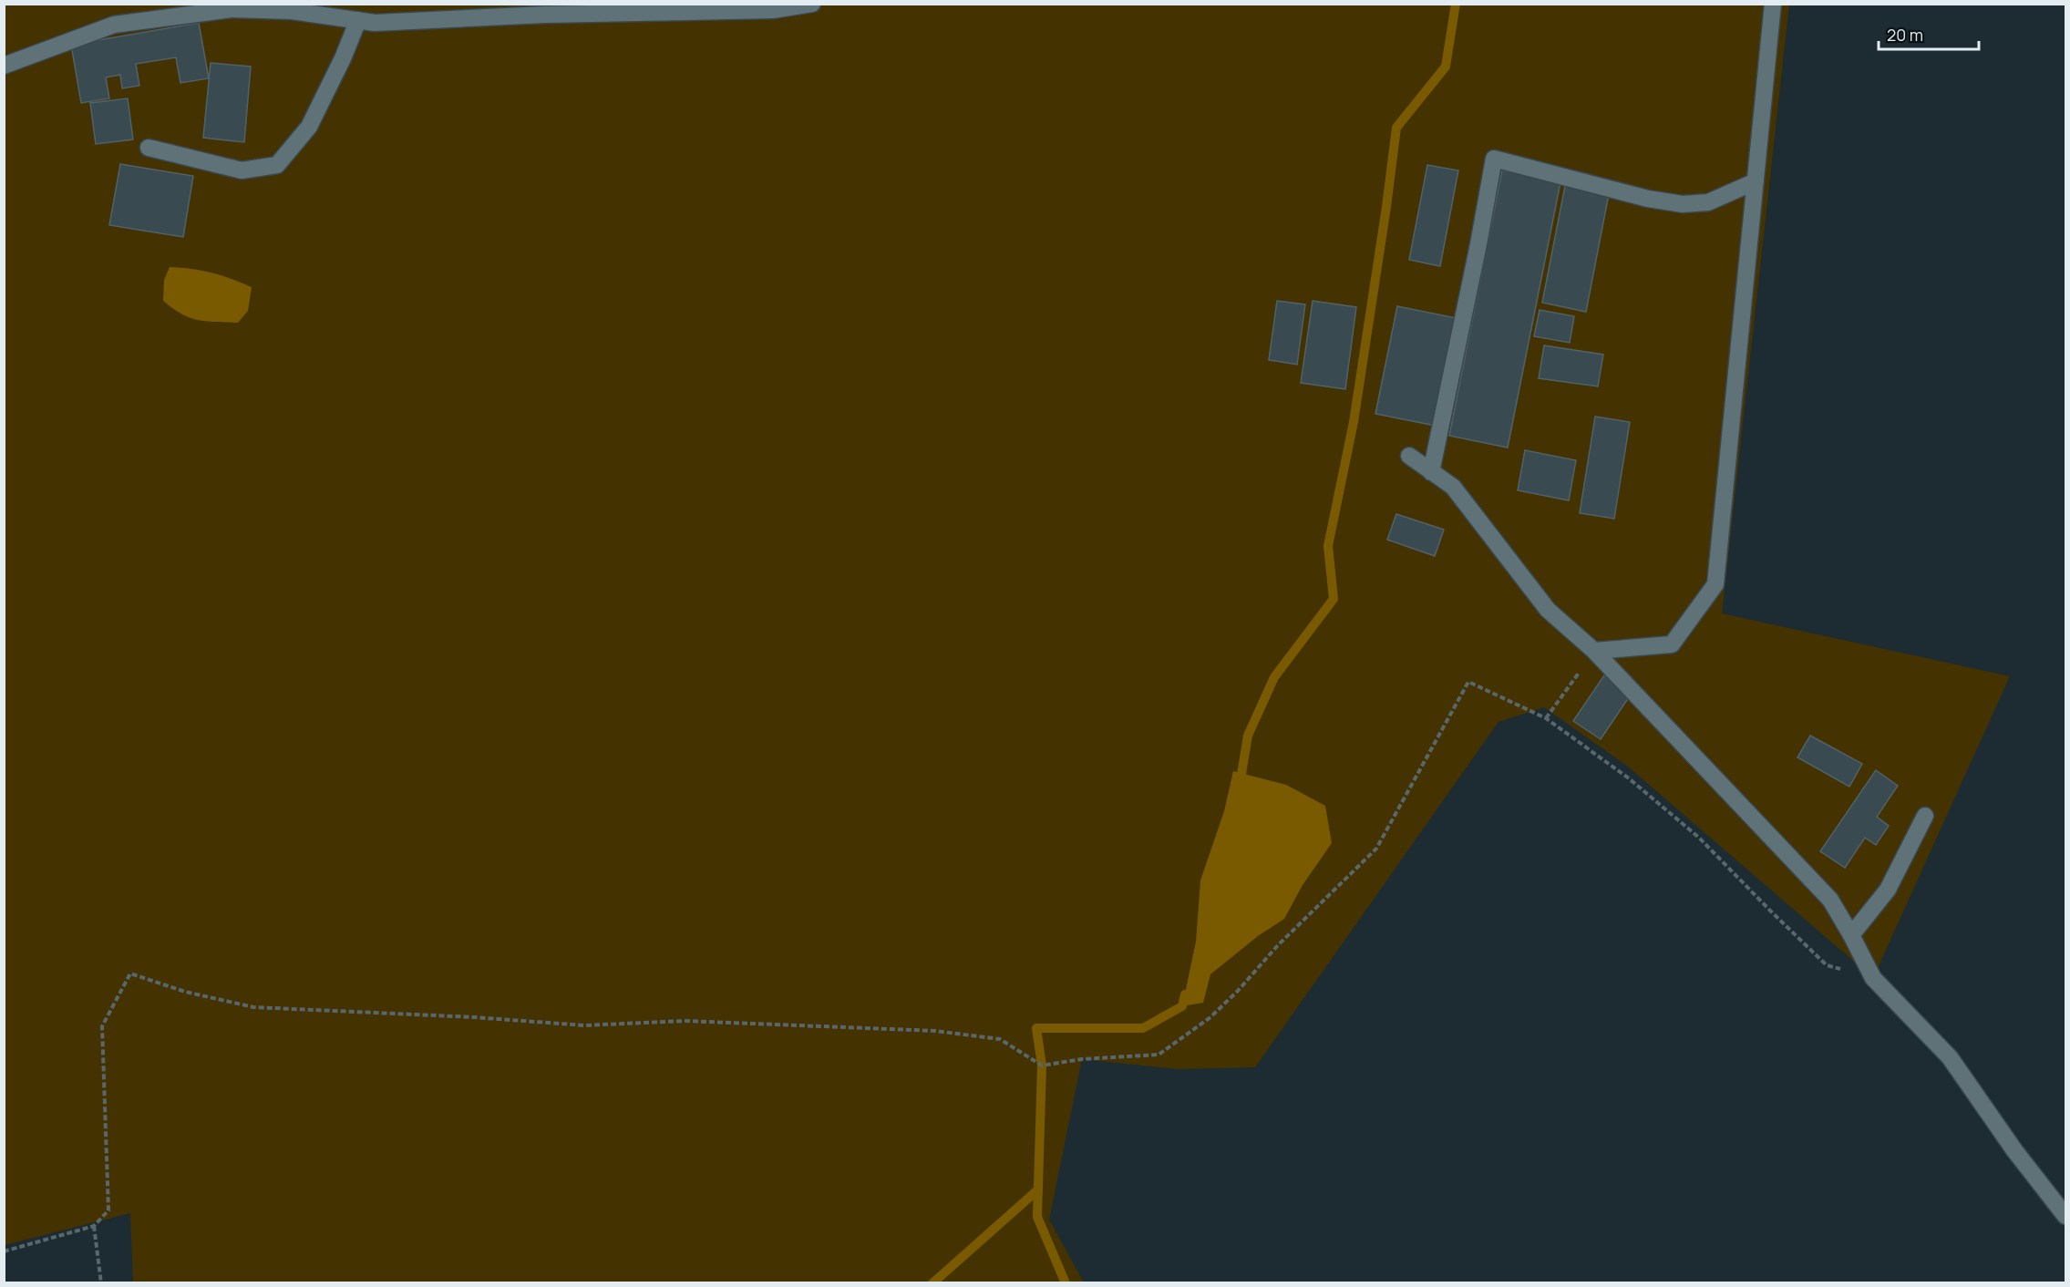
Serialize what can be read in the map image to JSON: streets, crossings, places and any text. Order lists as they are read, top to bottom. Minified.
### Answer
{"scale_bar":"20 m"}
